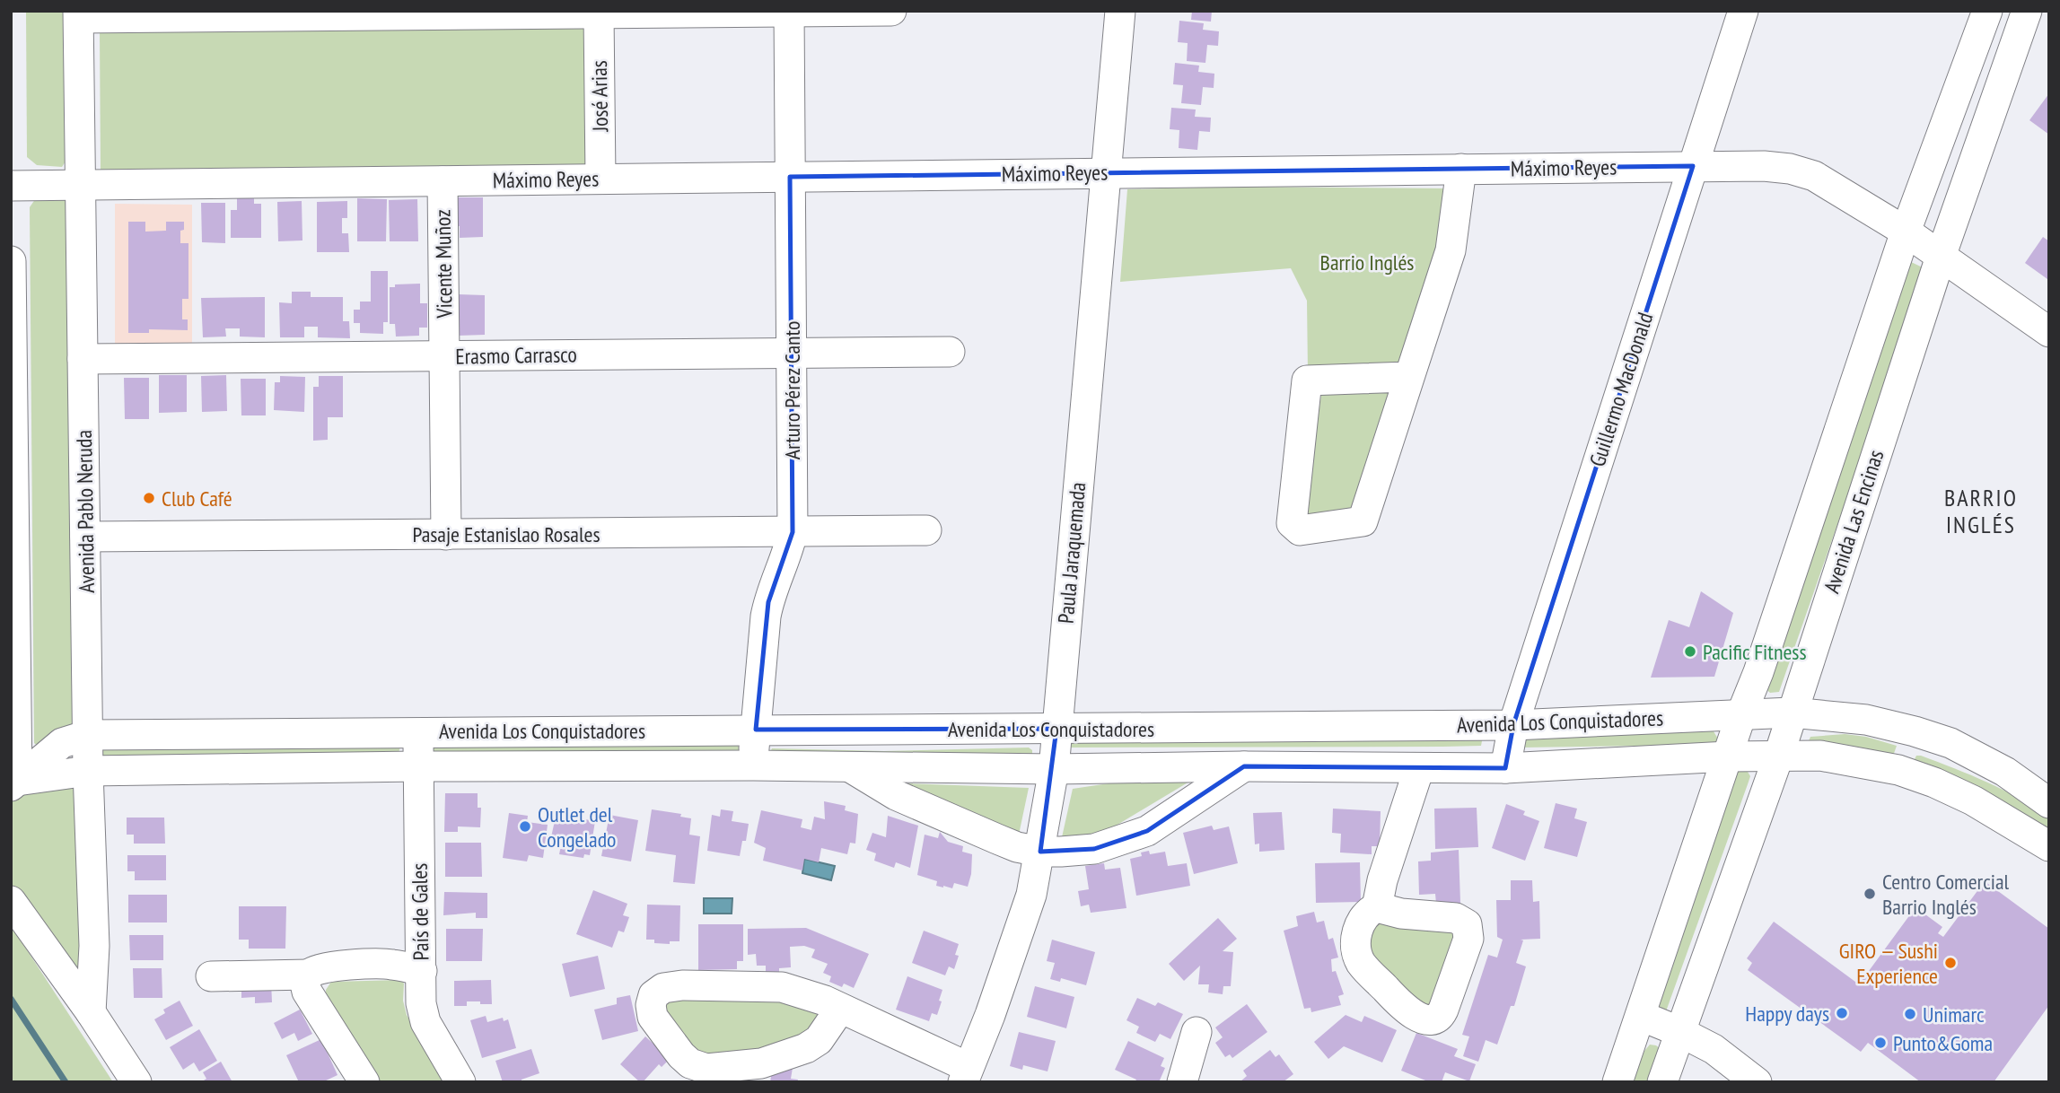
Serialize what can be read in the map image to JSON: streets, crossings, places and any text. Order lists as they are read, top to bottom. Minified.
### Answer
{"streets":{"street":["José Arias","Máximo Reyes","Vicente Muñoz","Erasmo Carrasco","Guillermo MacDonald","Arturo Pérez Canto","Avenida Pablo Neruda","Avenida Las Encinas","Pasaje Estanislao Rosales","Paula Jaraquemada","Avenida Los Conquistadores","País de Gales"]},"crossings":[["José Arias","Máximo Reyes"],["Máximo Reyes","Vicente Muñoz"],["Máximo Reyes","Guillermo MacDonald"],["Máximo Reyes","Arturo Pérez Canto"],["Máximo Reyes","Avenida Pablo Neruda"],["Máximo Reyes","Avenida Las Encinas"],["Máximo Reyes","Paula Jaraquemada"],["Vicente Muñoz","Erasmo Carrasco"],["Vicente Muñoz","Pasaje Estanislao Rosales"],["Erasmo Carrasco","Arturo Pérez Canto"],["Erasmo Carrasco","Avenida Pablo Neruda"],["Guillermo MacDonald","Avenida Los Conquistadores"],["Arturo Pérez Canto","Pasaje Estanislao Rosales"],["Arturo Pérez Canto","Avenida Los Conquistadores"],["Avenida Pablo Neruda","Pasaje Estanislao Rosales"],["Avenida Pablo Neruda","Avenida Los Conquistadores"],["Avenida Las Encinas","Avenida Los Conquistadores"],["Paula Jaraquemada","Avenida Los Conquistadores"],["Avenida Los Conquistadores","País de Gales"]],"districts":["BARRIO INGLÉS"],"parks":["Barrio Inglés"],"places":["Club Café","Pacific Fitness","Outlet del Congelado","Centro Comercial Barrio Inglés","GIRO — Sushi Experience","Happy days","Unimarc","Punto&Goma"]}
